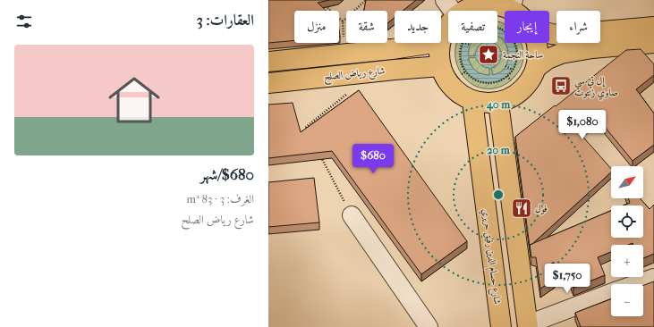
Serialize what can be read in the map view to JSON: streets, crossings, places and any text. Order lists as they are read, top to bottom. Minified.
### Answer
{"streets":{"main road":["شارع رياض الصلح","شارع حسام الدين رفيق حريري"]},"places":{"place":["ساحة النجمة"],"bus stop":["إل تي سي صاوي زنتوت"],"restaurant":["فول"]},"north":"top right","page":{"heading":"العقارات: 3","chip":["شراء","إيجار","تصفية","جديد","شقة","منزل"],"list":[{"name":"$680/شهر","note":"الغرف: 3 · 83 m² · شارع رياض الصلح"}],"price":["$1,080","$680","$1,750"],"map_buttons":["+","−"]},"rings":["40 m","20 m"]}
